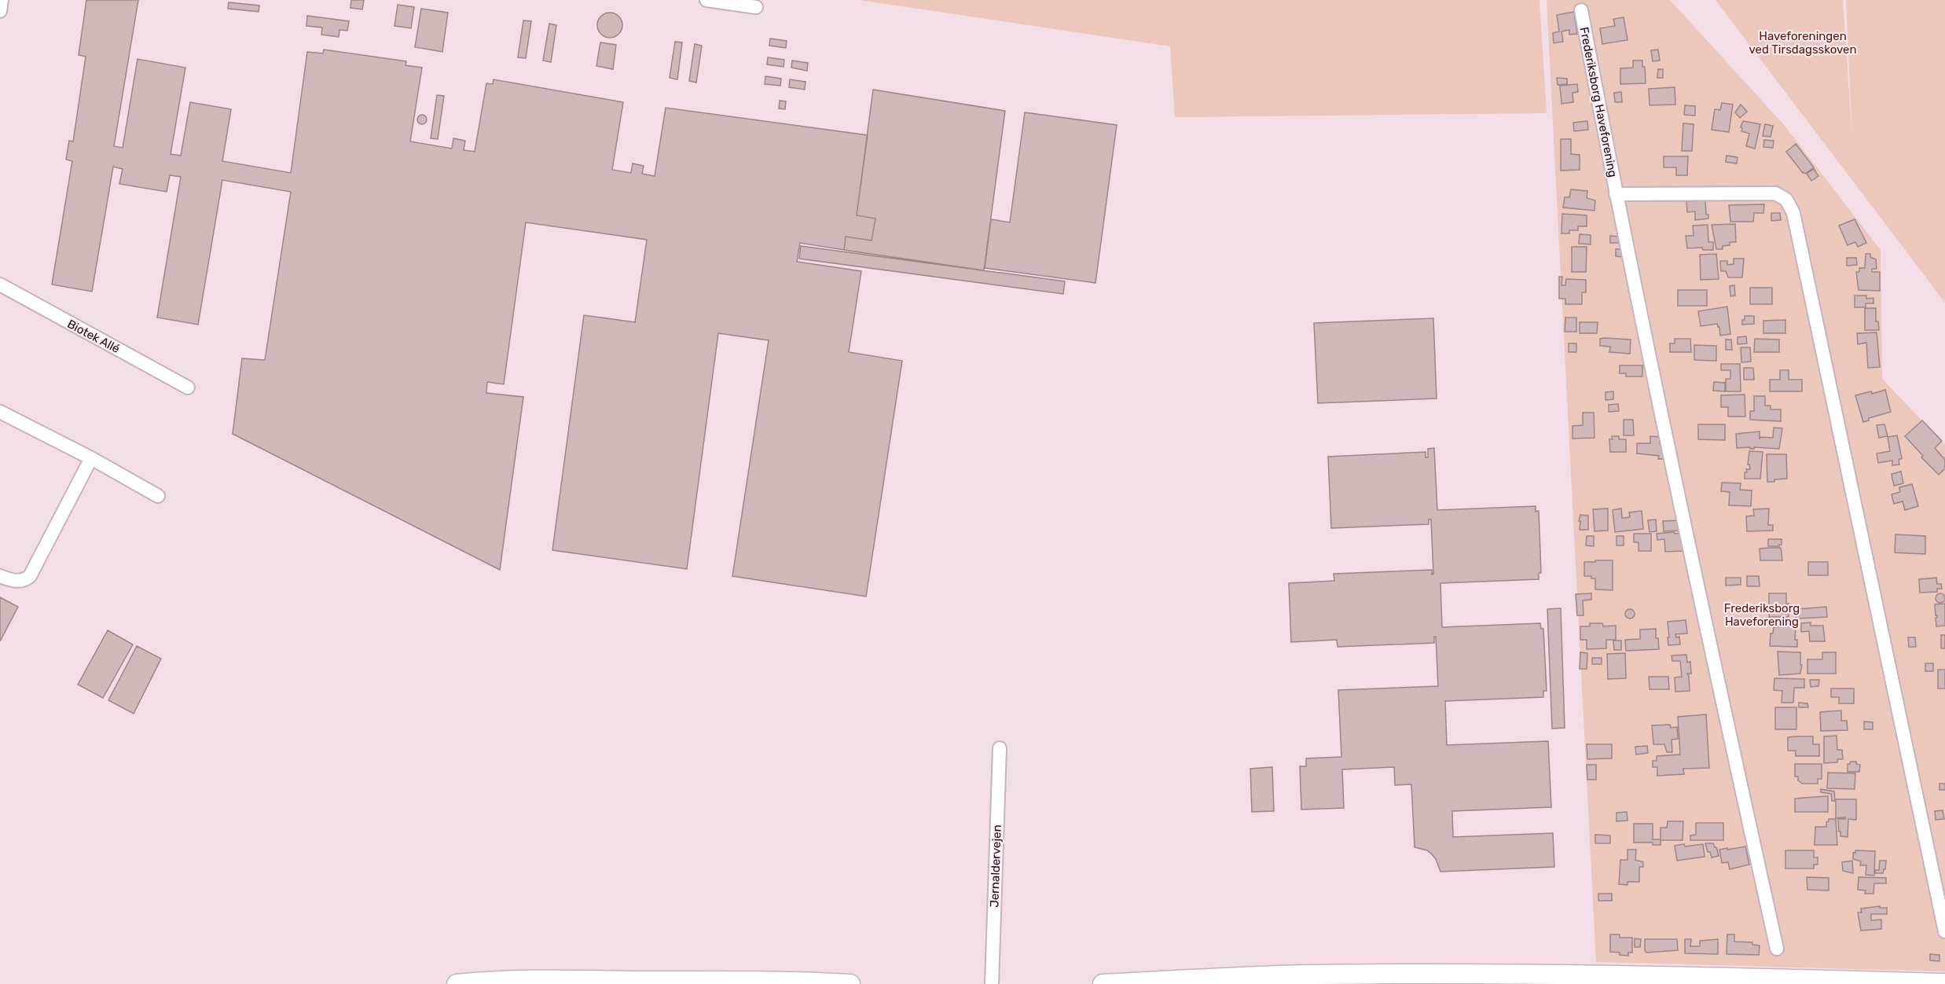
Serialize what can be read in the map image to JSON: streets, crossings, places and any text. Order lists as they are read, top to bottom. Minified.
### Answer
{"streets":{"street":["Frederiksborg Haveforening","Biotek Allé","Jernaldervejen"]},"parks":["Haveforeningen ved Tirsdagsskoven","Frederiksborg Haveforening"]}
